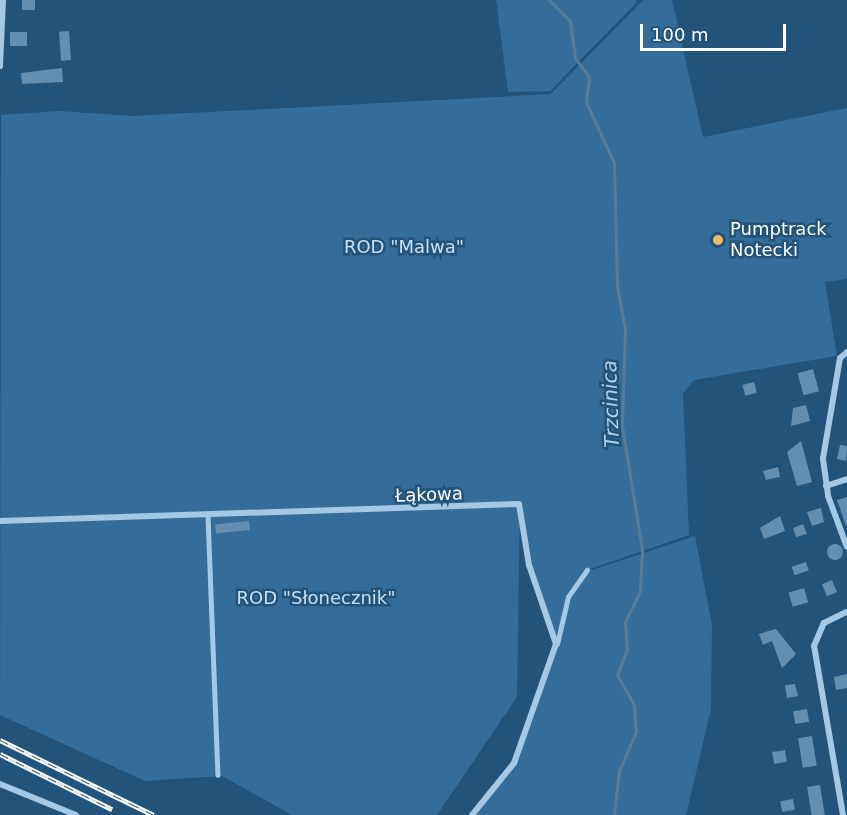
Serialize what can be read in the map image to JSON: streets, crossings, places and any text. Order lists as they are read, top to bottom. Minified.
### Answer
{"streets":{"street":["Łąkowa"]},"water":["Trzcinica"],"parks":["ROD \"Malwa\"","ROD \"Słonecznik\""],"places":["Pumptrack Notecki"],"scale_bar":"100 m"}
